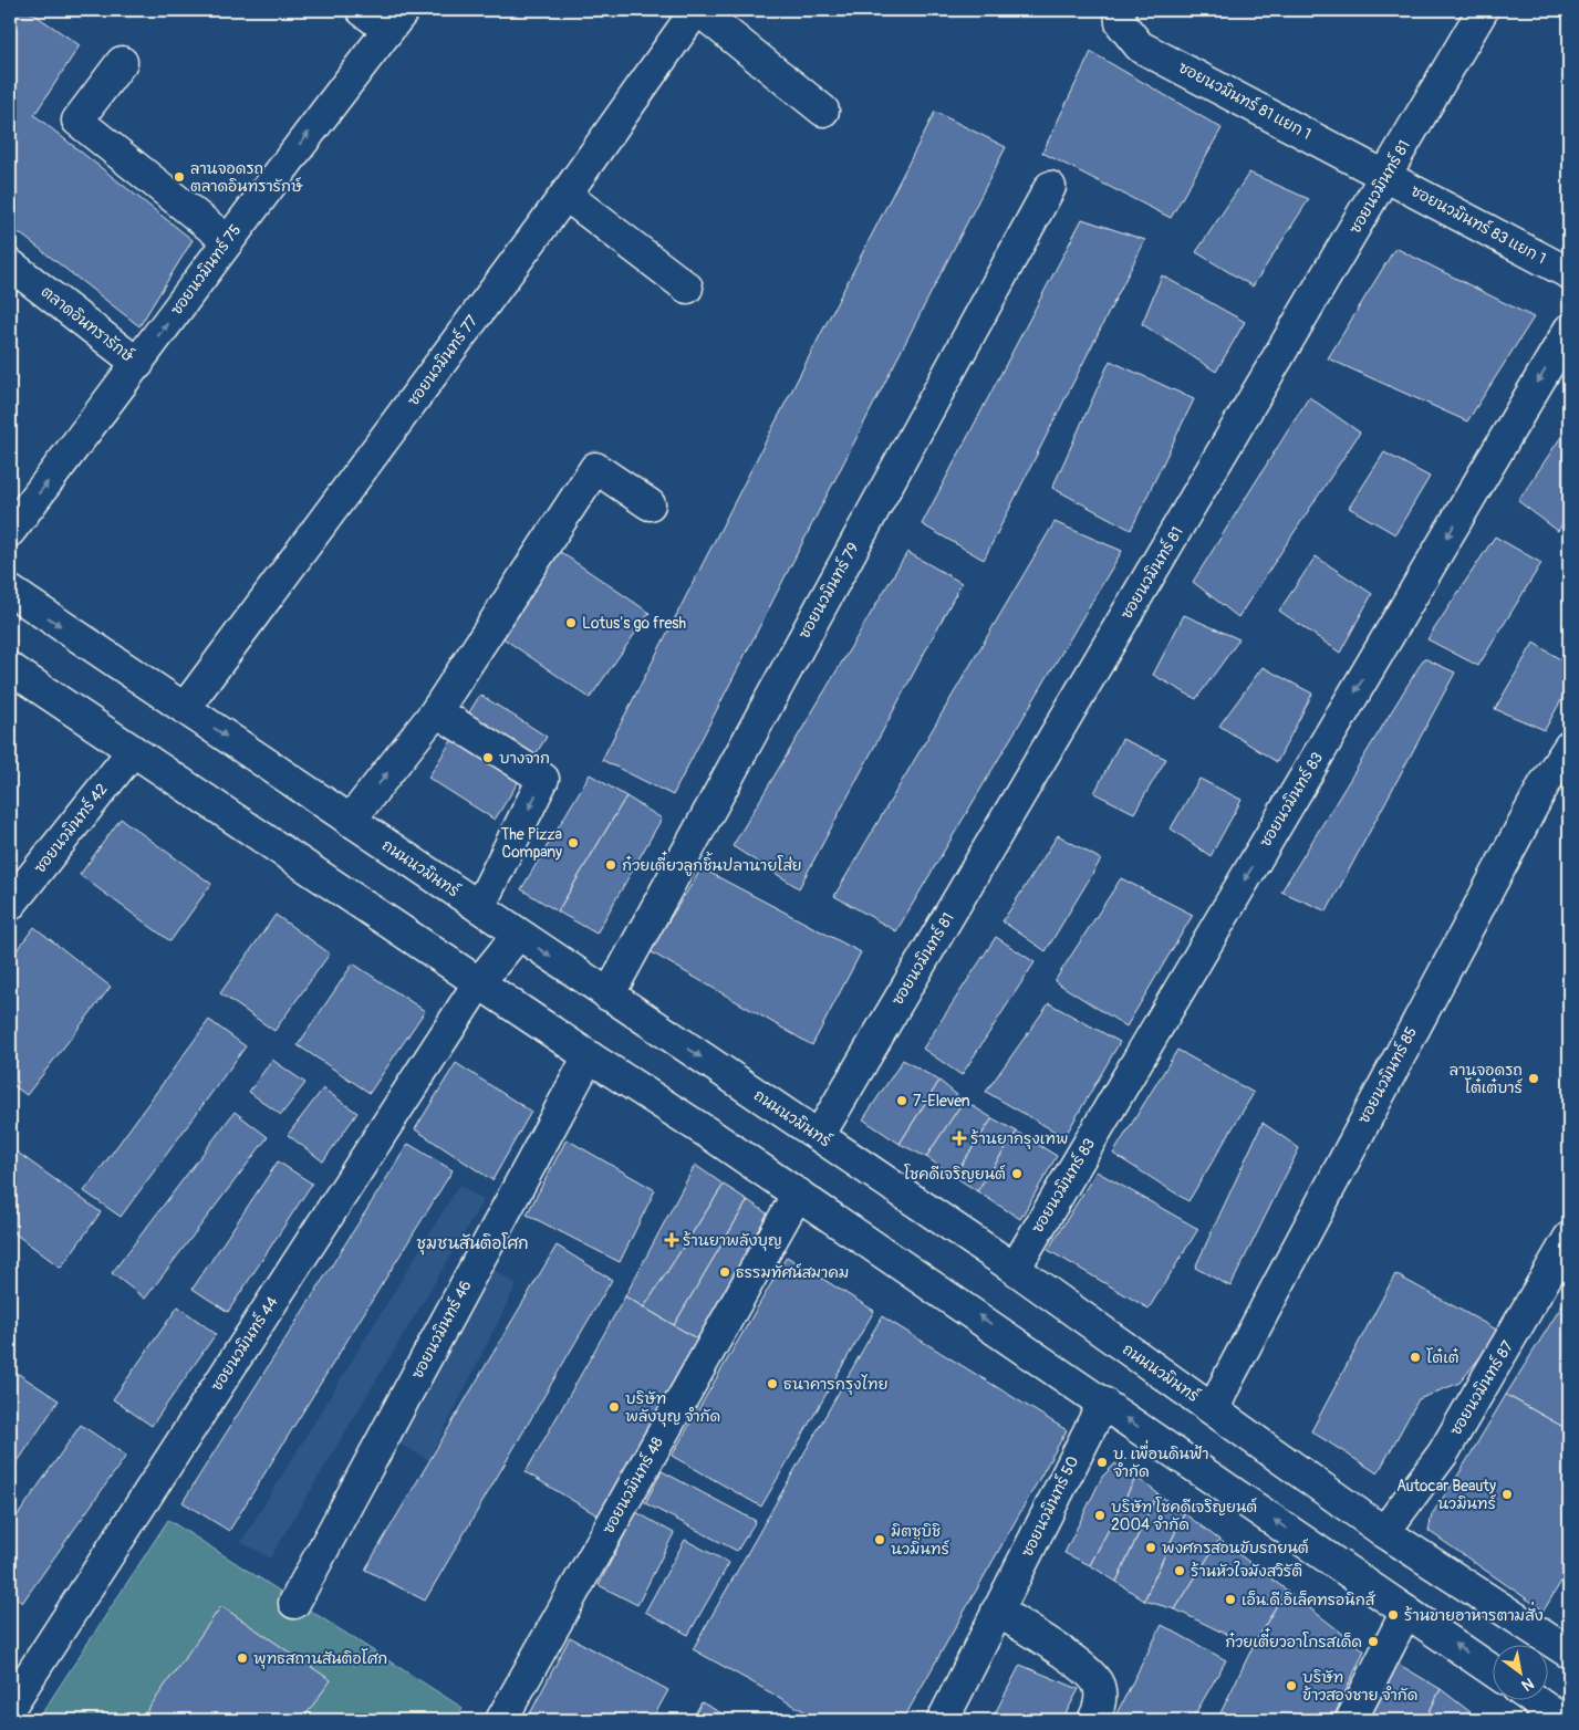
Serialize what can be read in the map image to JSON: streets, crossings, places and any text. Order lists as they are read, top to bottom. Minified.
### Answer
{"streets":{"street":["ซอยนวมินทร์ 81 แยก 1","ซอยนวมินทร์ 81","ซอยนวมินทร์ 83 แยก 1","ซอยนวมินทร์ 75","ตลาดอินทรารักษ์","ซอยนวมินทร์ 77","ซอยนวมินทร์ 79","ซอยนวมินทร์ 83","ซอยนวมินทร์ 42","ถนนนวมินทร์","ซอยนวมินทร์ 85","ซอยนวมินทร์ 46","ซอยนวมินทร์ 44","ซอยนวมินทร์ 87","ซอยนวมินทร์ 48","ซอยนวมินทร์ 50"]},"crossings":[["ซอยนวมินทร์ 81 แยก 1","ซอยนวมินทร์ 81"],["ซอยนวมินทร์ 81 แยก 1","ซอยนวมินทร์ 83 แยก 1"],["ซอยนวมินทร์ 81","ซอยนวมินทร์ 83 แยก 1"],["ซอยนวมินทร์ 81","ถนนนวมินทร์"],["ซอยนวมินทร์ 75","ตลาดอินทรารักษ์"],["ซอยนวมินทร์ 77","ถนนนวมินทร์"],["ซอยนวมินทร์ 79","ถนนนวมินทร์"],["ซอยนวมินทร์ 83","ถนนนวมินทร์"],["ถนนนวมินทร์","ซอยนวมินทร์ 85"],["ถนนนวมินทร์","ซอยนวมินทร์ 44"],["ถนนนวมินทร์","ซอยนวมินทร์ 87"]],"one_way":["ซอยนวมินทร์ 75","ซอยนวมินทร์ 83"],"districts":["ชุมชนสันติอโศก"],"places":{"other":["ลานจอดรถ ตลาดอินทรารักษ์","Lotus's go fresh","บางจาก","The Pizza Company","ก๋วยเตี๋ยวลูกชิ้นปลานายโส่ย","ลานจอดรถ โต๋เต๋บาร์","7-Eleven","โชคดีเจริญยนต์","ธรรมทัศน์สมาคม","โต๋เต๋","ธนาคารกรุงไทย","บริษัท พลังบุญ จำกัด","บ. เพื่อนดินฟ้า จำกัด","Autocar Beauty นวมินทร์","บริษัท โชคดีเจริญยนต์ 2004 จำกัด","มิตซูบิชิ นวมินทร์","พงศกรสอนขับรถยนต์","ร้านหัวใจมังสวิรัติ","เอ็น.ดี.อิเล็คทรอนิกส์","ร้านขายอาหารตามสั่ง","ก๋วยเตี๋ยวอาโกรสเด็ด","พุทธสถานสันติอโศก","บริษัท ข้าวสองชาย จำกัด"],"health":["ร้านยากรุงเทพ","ร้านยาพลังบุญ"]},"north":"bottom right"}
